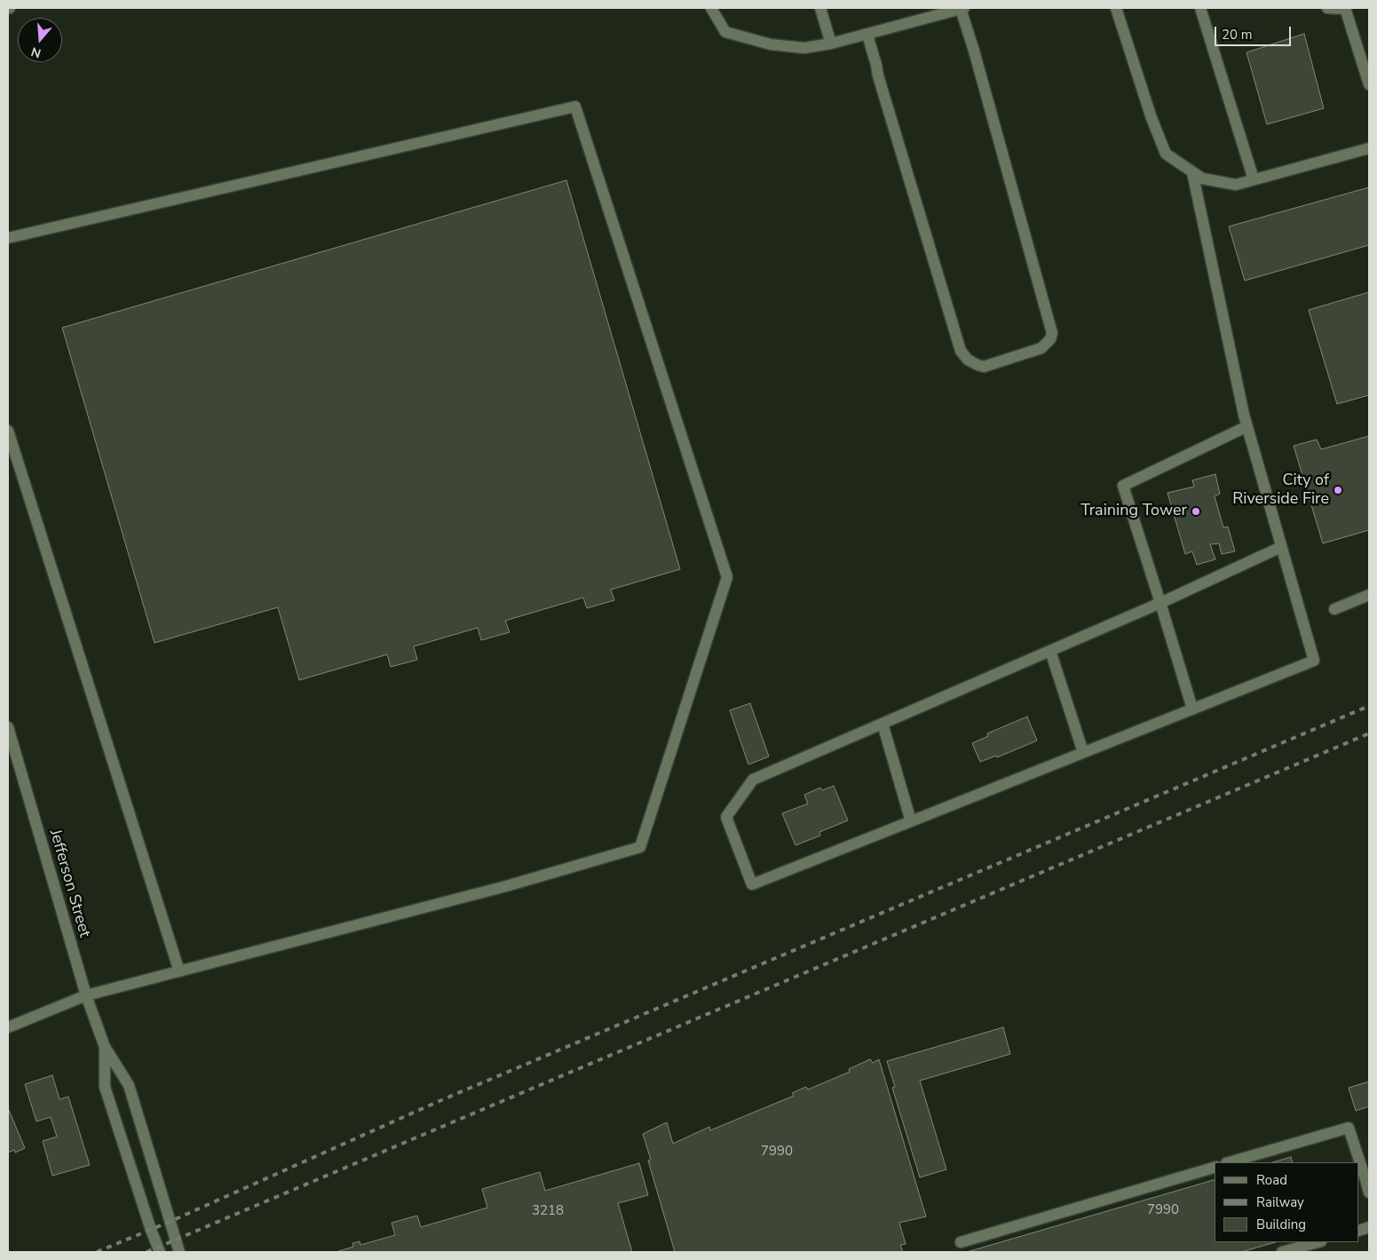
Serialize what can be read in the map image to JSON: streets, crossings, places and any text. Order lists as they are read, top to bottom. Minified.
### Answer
{"streets":{"street":["Jefferson Street"]},"places":["City of Riverside Fire","Training Tower"],"house_numbers":["7990","7990","3218"],"legend":["Road","Railway","Building"],"scale_bar":"20 m","north":"bottom"}
